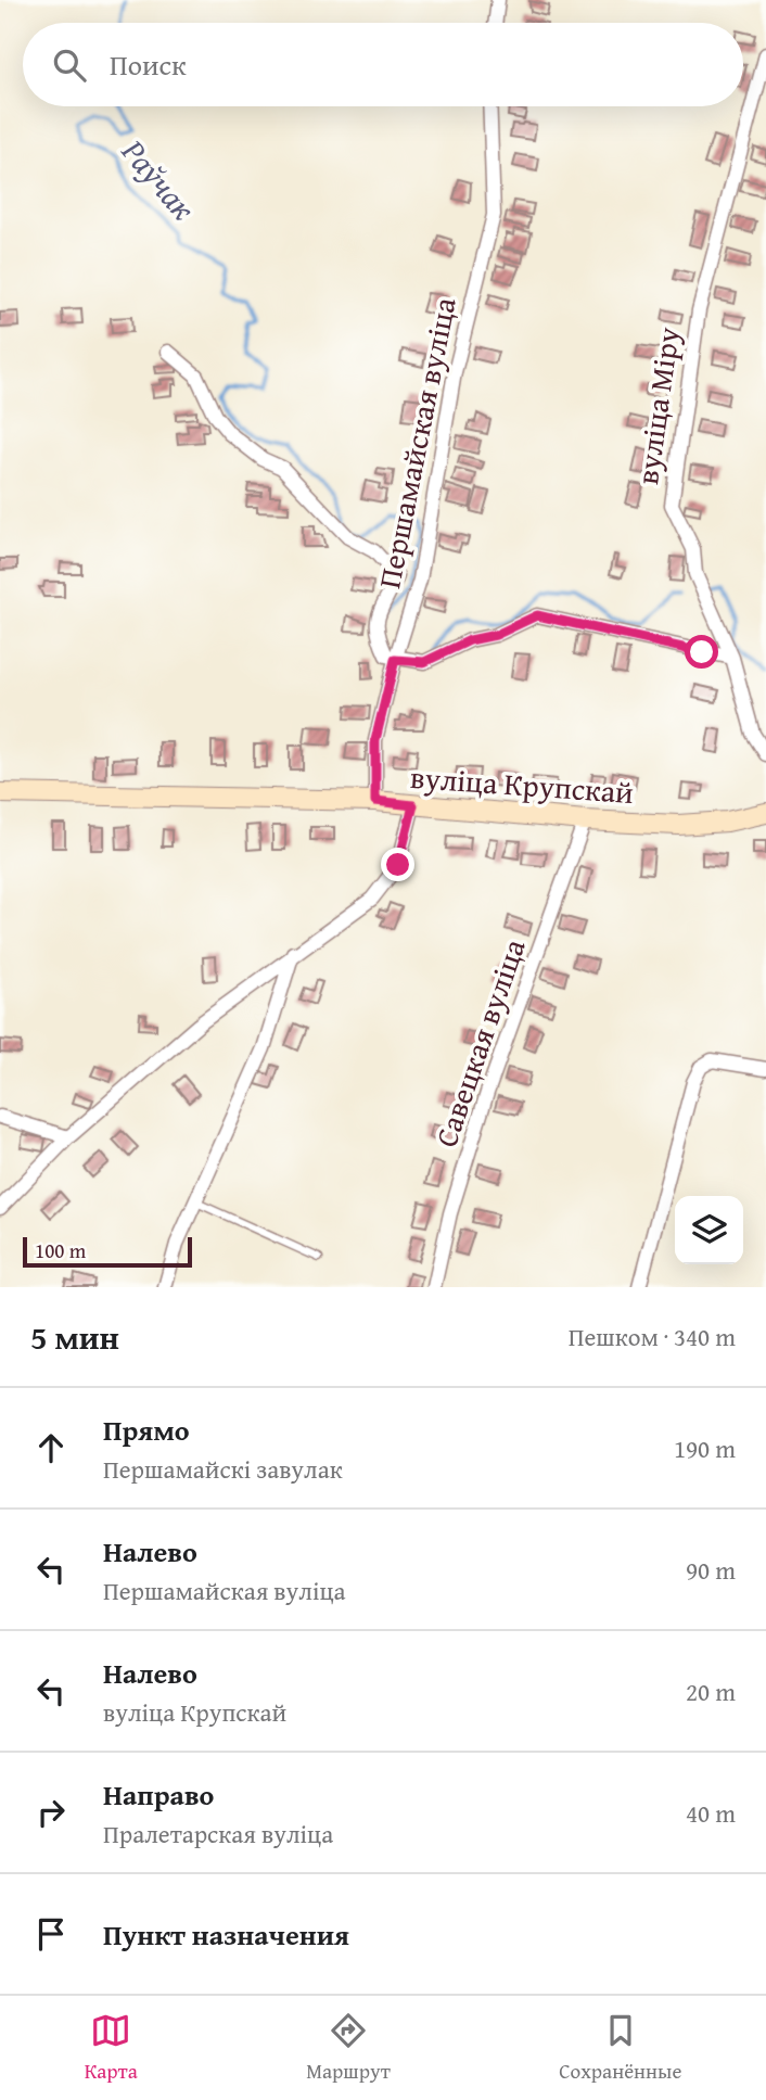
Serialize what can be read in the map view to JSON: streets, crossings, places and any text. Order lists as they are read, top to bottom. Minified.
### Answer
{"streets":{"street":["вуліца Міру","Першамайская вуліца","вуліца Крупскай","Савецкая вуліца"]},"crossings":[["Першамайская вуліца","вуліца Крупскай"],["вуліца Крупскай","Савецкая вуліца"]],"water":["Раўчак"],"scale_bar":"100 m","page":{"search":"Поиск","scale":"100 m","heading":["5 мин","Пешком · 340 m"],"list":[["Прямо","Першамайскі завулак","190 m"],["Налево","Першамайская вуліца","90 m"],["Налево","вуліца Крупскай","20 m"],["Направо","Пралетарская вуліца","40 m"],"Пункт назначения"],"nav":["Карта","Маршрут","Сохранённые"]}}
